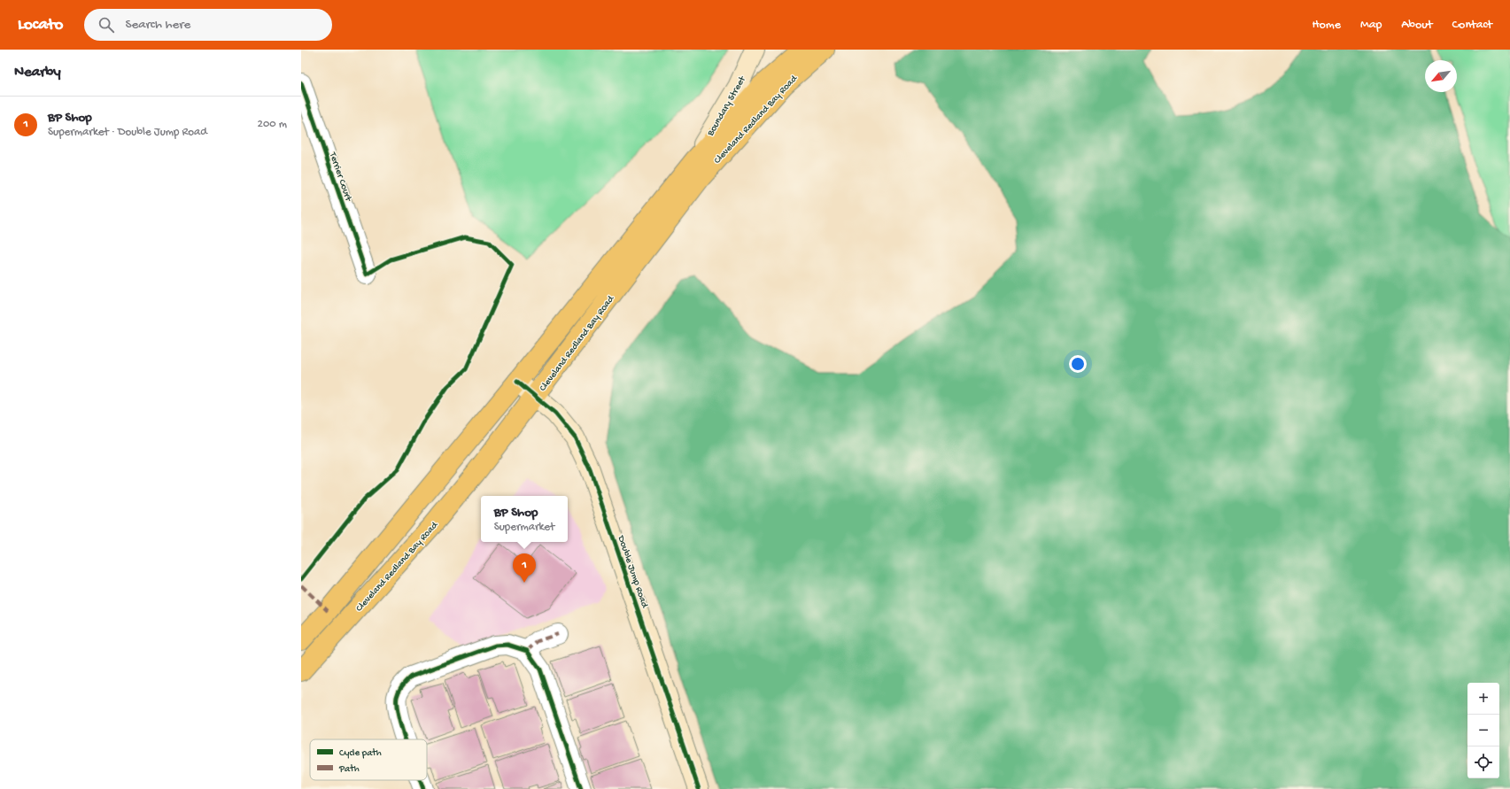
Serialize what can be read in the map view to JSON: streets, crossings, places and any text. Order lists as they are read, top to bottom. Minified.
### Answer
{"streets":{"highway":["Cleveland Redland Bay Road"],"street":["Boundary Street","Terrier Court","Double Jump Road"]},"crossings":[["Boundary Street","Cleveland Redland Bay Road"],["Cleveland Redland Bay Road","Double Jump Road"]],"legend":["Cycle path","Path"],"north":"bottom left","page":{"header":"Locato","search":"Search here","nav":["Home","Map","About","Contact"],"heading":"Nearby","list":[{"mark":"1","name":"BP Shop","note":"Supermarket · Double Jump Road","value":"200 m"}],"popup":["BP Shop","Supermarket"],"pins":"1","map_buttons":["+","−"]}}
